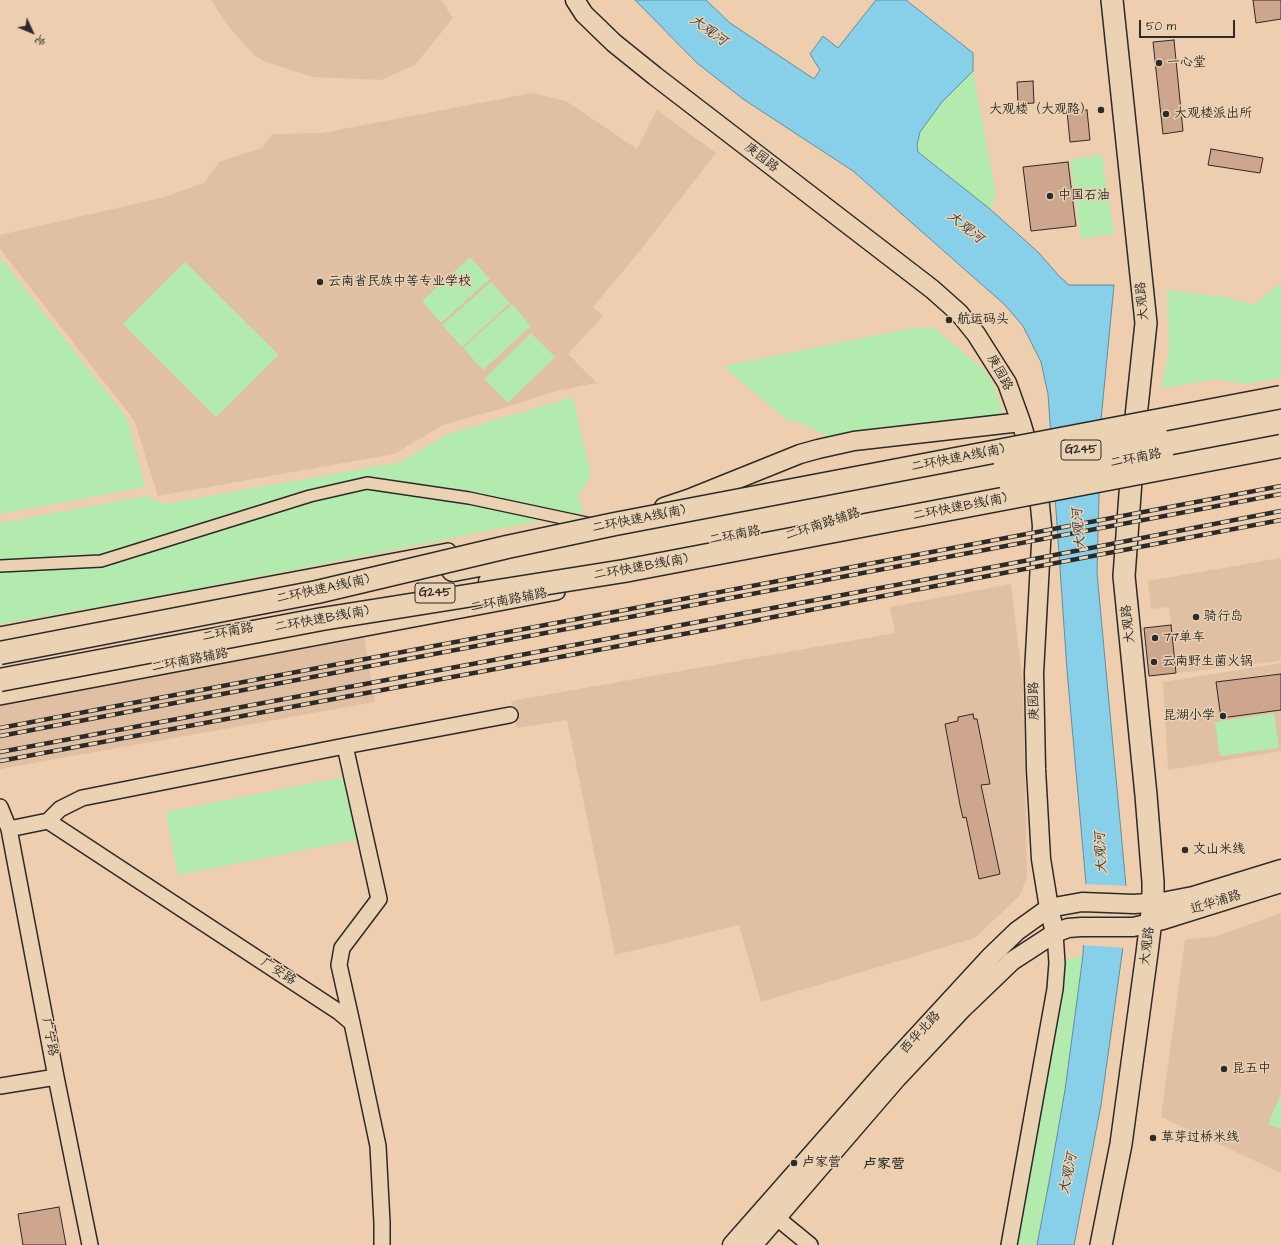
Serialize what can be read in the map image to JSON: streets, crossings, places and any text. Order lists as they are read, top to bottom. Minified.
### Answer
{"streets":{"main road":["大观路","G245","二环快速A线(南)","二环南路","二环快速B线(南)"],"street":["庚园路","二环南路辅路","近华浦路","广安路","西华北路","广宁路"]},"crossings":[["庚园路","西华北路"],["大观路","近华浦路"],["大观路","西华北路"],["二环南路","二环南路辅路"],["近华浦路","西华北路"]],"districts":["卢家营"],"water":["大观河"],"places":["一心堂","大观楼（大观路）","大观楼派出所","中国石油","云南省民族中等专业学校","航运码头","骑行岛","77单车","云南野生菌火锅","昆湖小学","文山米线","昆五中","草芽过桥米线","卢家营"],"scale_bar":"50 m","north":"bottom right"}
